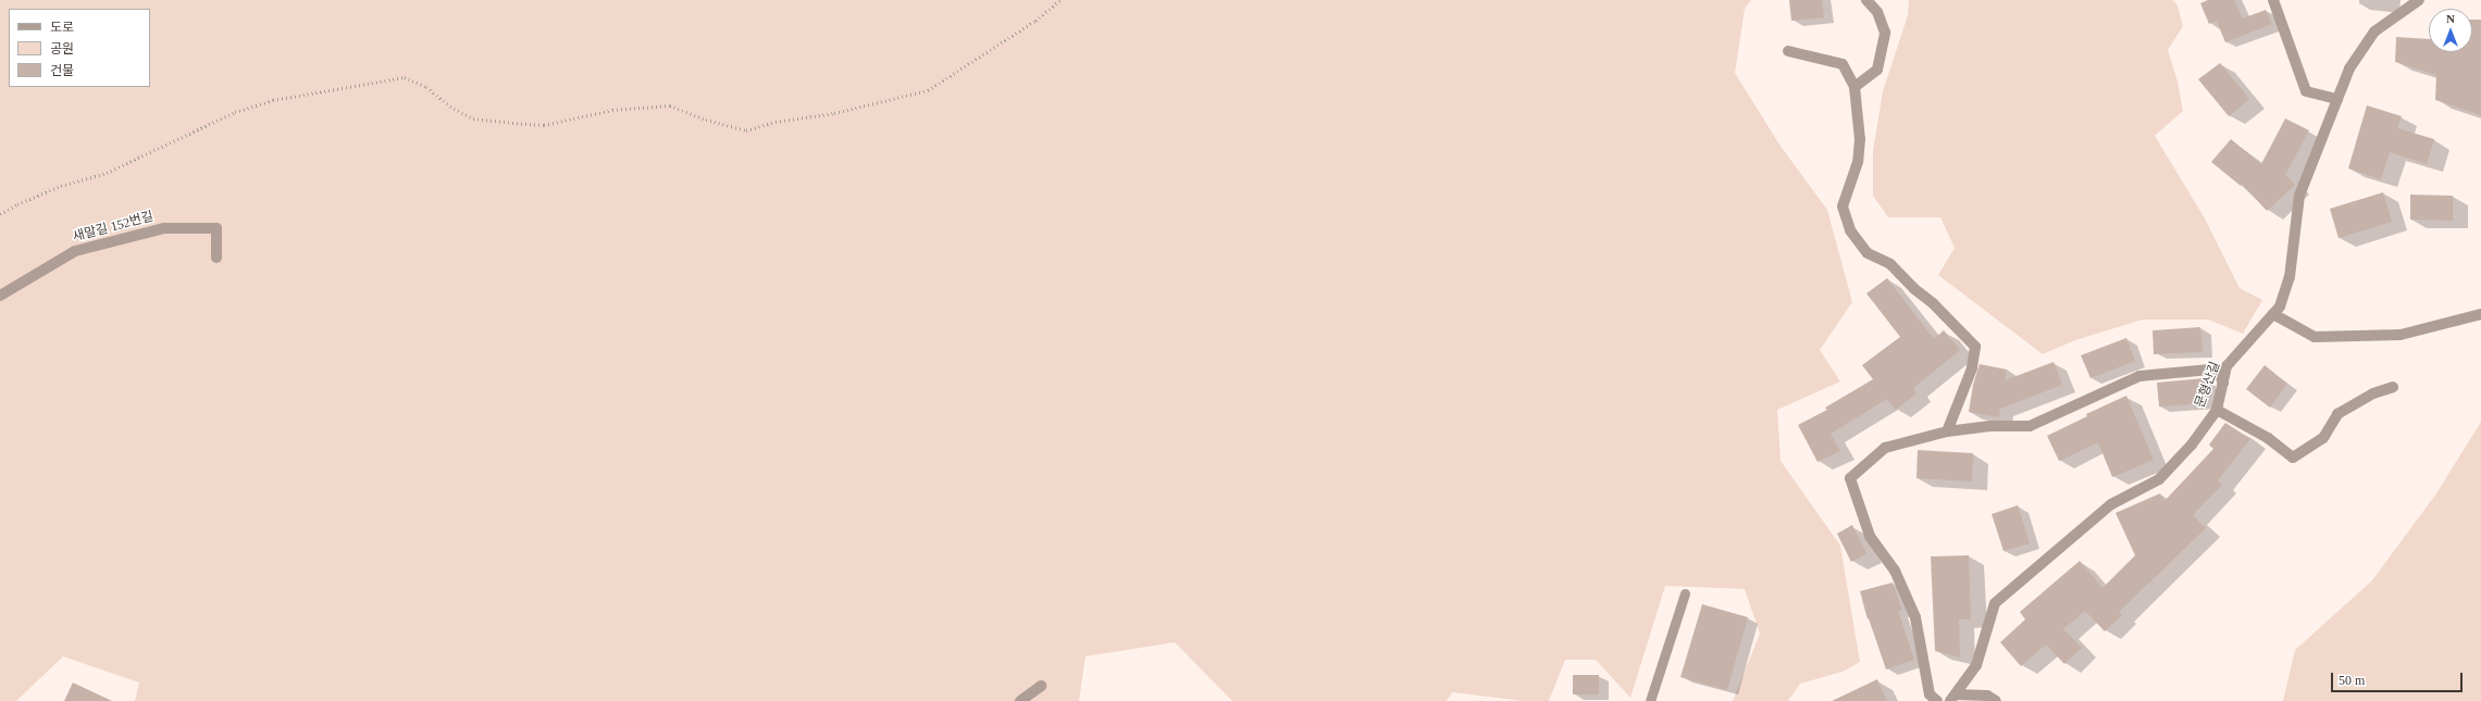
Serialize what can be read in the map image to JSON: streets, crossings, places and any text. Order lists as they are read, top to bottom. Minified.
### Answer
{"streets":{"street":["새말길 152번길","문형산길"]},"legend":["도로","공원","건물"],"scale_bar":"50 m","north":"top"}
